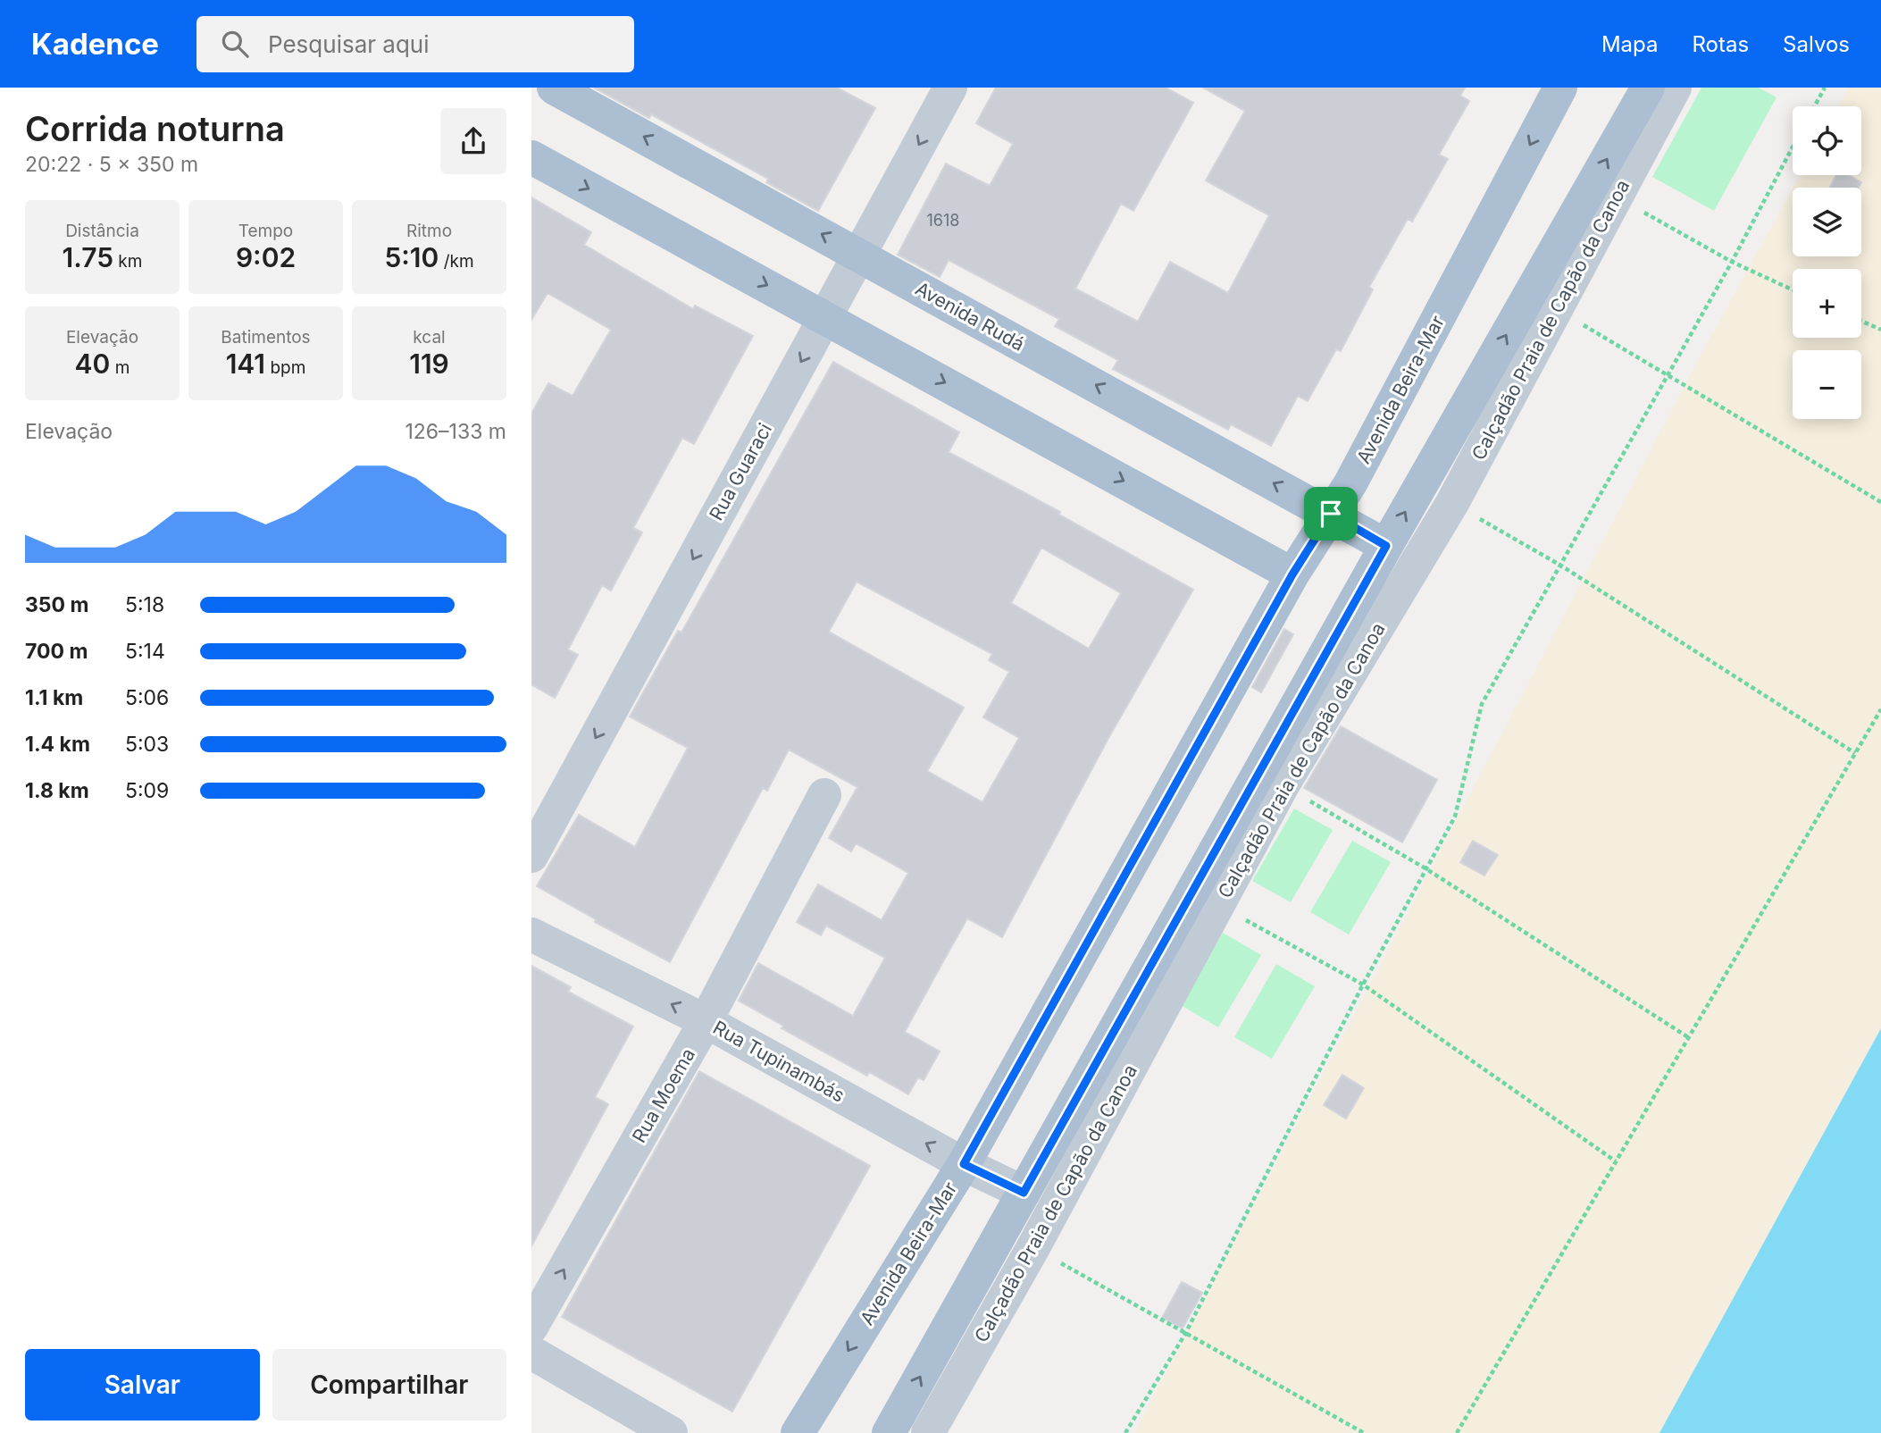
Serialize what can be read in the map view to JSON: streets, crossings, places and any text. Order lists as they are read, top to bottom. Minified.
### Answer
{"streets":{"main road":["Avenida Rudá","Avenida Beira-Mar"],"street":["Calçadão Praia de Capão da Canoa","Rua Guaraci","Rua Tupinambás","Rua Moema"]},"crossings":[["Avenida Rudá","Avenida Beira-Mar"],["Avenida Rudá","Rua Guaraci"],["Avenida Beira-Mar","Rua Tupinambás"],["Rua Tupinambás","Rua Moema"]],"one_way":["Rua Guaraci","Rua Tupinambás","Rua Moema"],"house_numbers":["1618"],"page":{"header":"Kadence","search":"Pesquisar aqui","nav":["Mapa","Rotas","Salvos"],"heading":["Corrida noturna","20:22 · 5 × 350 m"],"map_buttons":["+","−"],"stats":[["Distância","1.75 km"],["Tempo","9:02"],["Ritmo","5:10 /km"],["Elevação","40 m"],["Batimentos","141 bpm"],["kcal","119"]],"chart":["Elevação","126–133 m"],"list":[{"name":"350 m","note":"5:18"},{"name":"700 m","note":"5:14"},{"name":"1.1 km","note":"5:06"},{"name":"1.4 km","note":"5:03"},{"name":"1.8 km","note":"5:09"}],"buttons":["Salvar","Compartilhar"]}}
